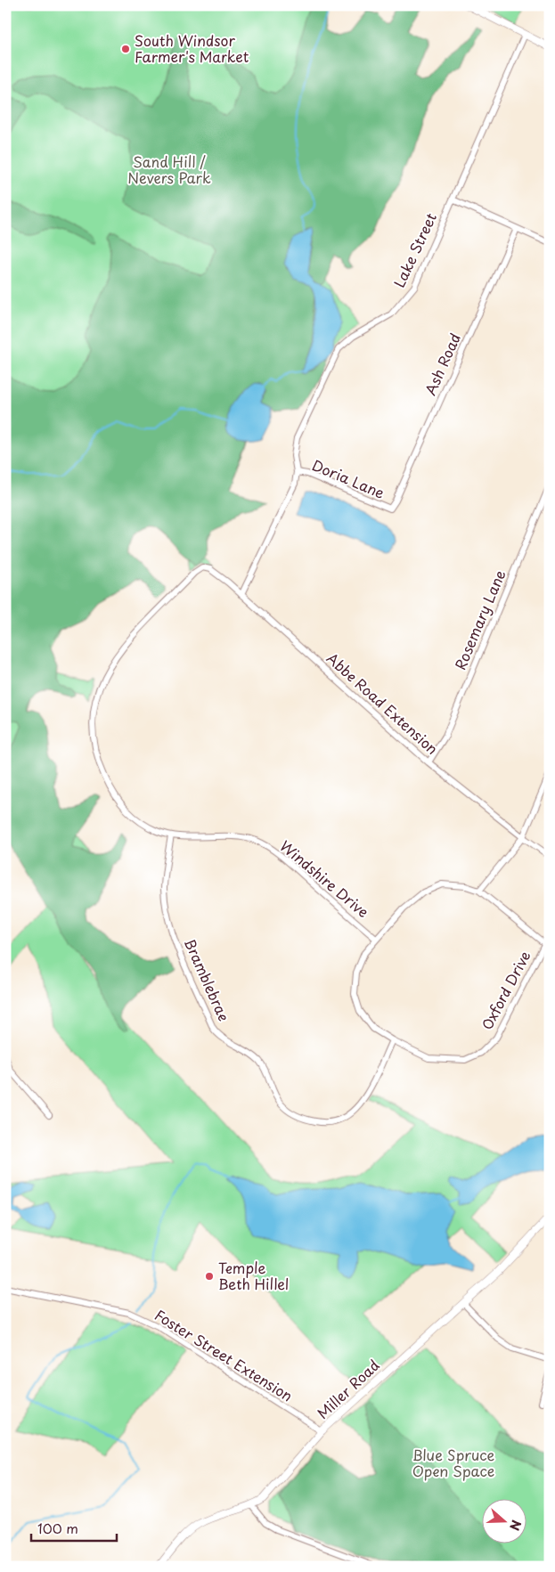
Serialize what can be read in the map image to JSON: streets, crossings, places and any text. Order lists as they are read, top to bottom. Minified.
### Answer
{"streets":{"street":["Lake Street","Ash Road","Doria Lane","Rosemary Lane","Abbe Road Extension","Windshire Drive","Bramblebrae","Oxford Drive","Foster Street Extension","Miller Road"]},"crossings":[["Lake Street","Doria Lane"],["Lake Street","Abbe Road Extension"],["Ash Road","Doria Lane"],["Rosemary Lane","Abbe Road Extension"],["Abbe Road Extension","Windshire Drive"],["Windshire Drive","Bramblebrae"],["Windshire Drive","Oxford Drive"],["Bramblebrae","Oxford Drive"],["Foster Street Extension","Miller Road"]],"parks":["Sand Hill / Nevers Park","Blue Spruce Open Space"],"places":["South Windsor Farmer's Market","Temple Beth Hillel"],"scale_bar":"100 m","north":"right"}
